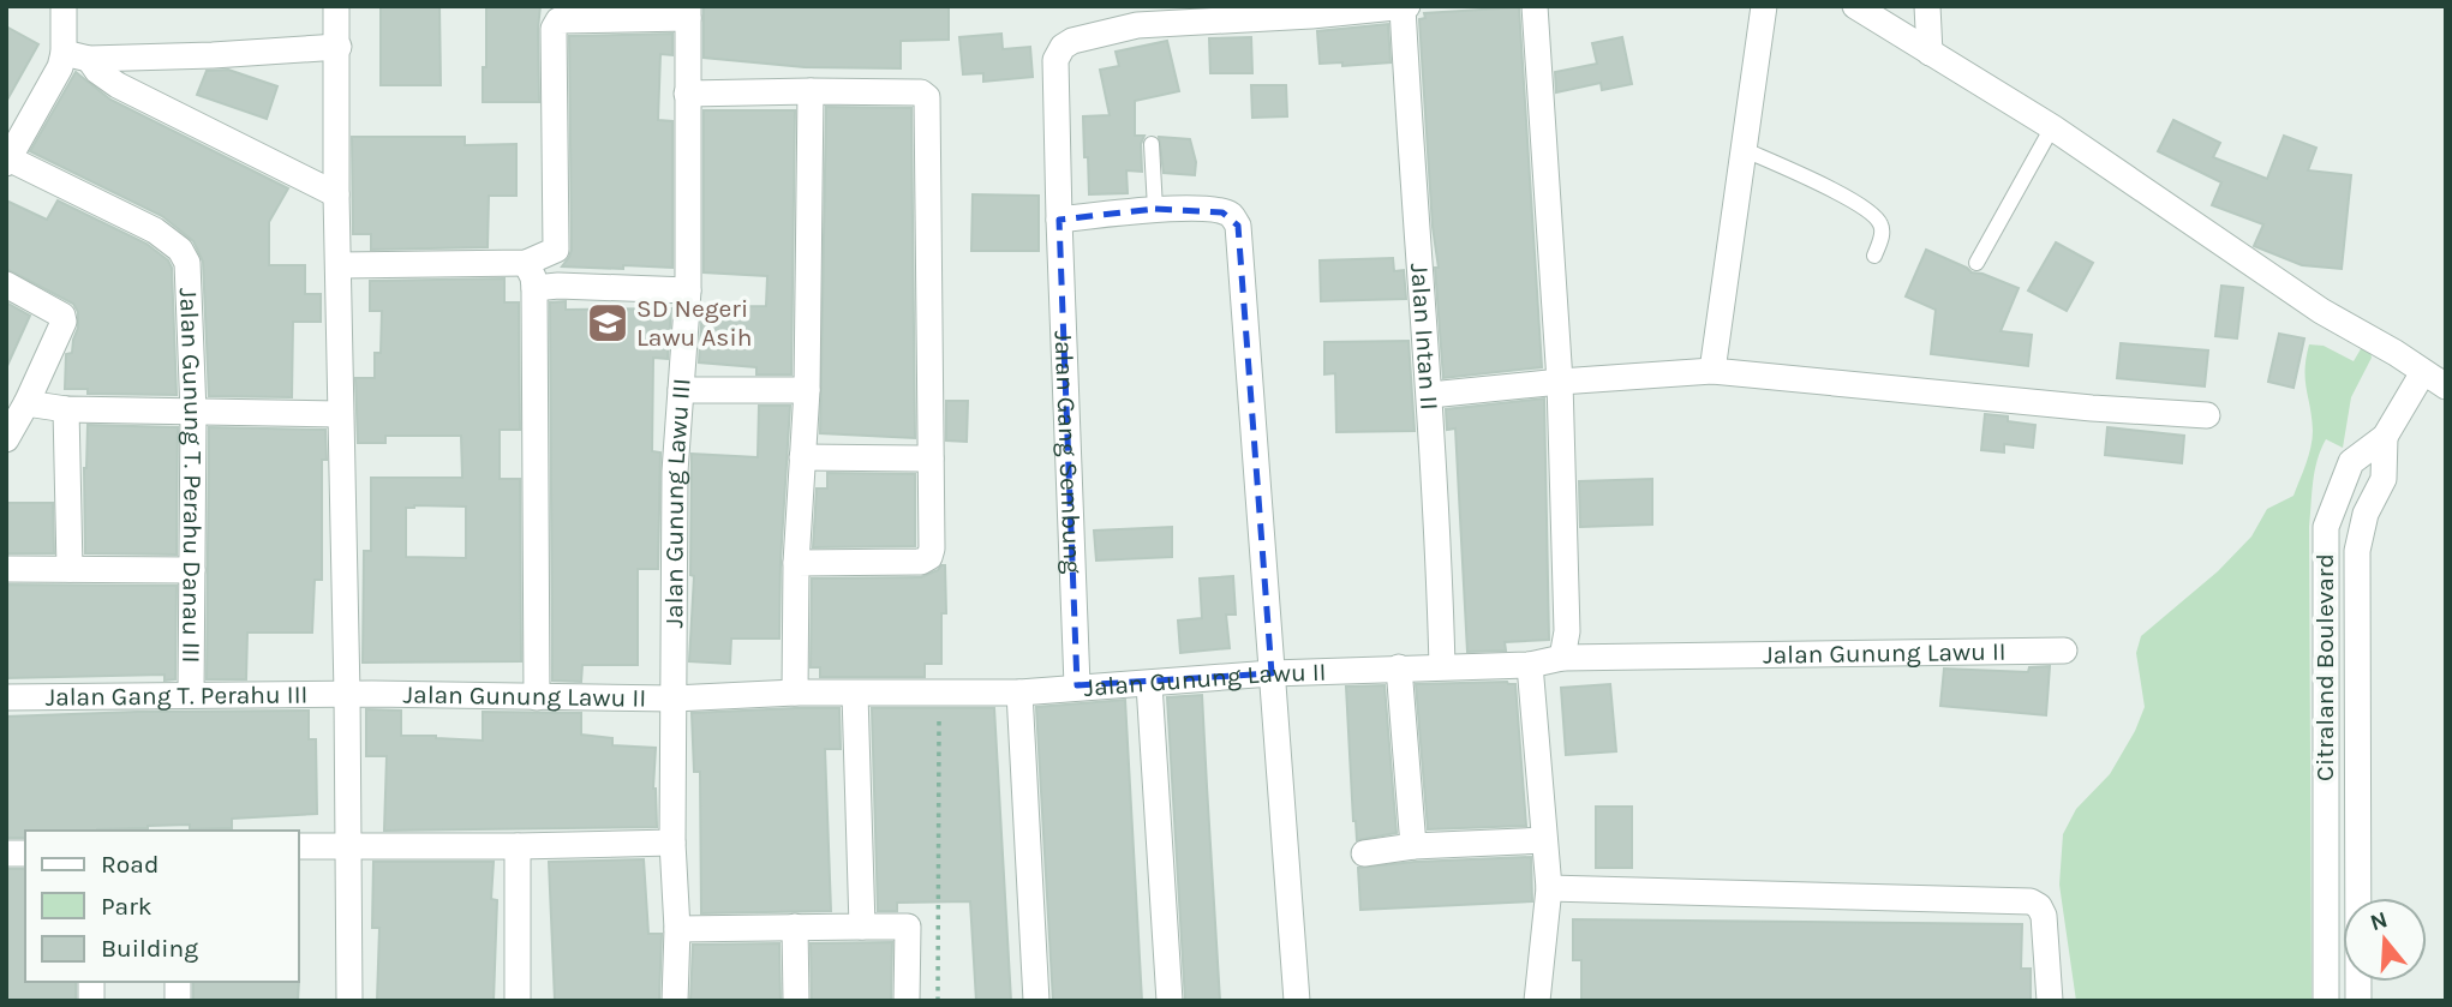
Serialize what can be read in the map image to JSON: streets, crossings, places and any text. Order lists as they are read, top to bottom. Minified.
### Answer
{"streets":{"street":["Jalan Intan II","Jalan Gang Sembung","Jalan Gunung T. Perahu Danau III","Jalan Gunung Lawu III","Jalan Gunung Lawu II","Citraland Boulevard","Jalan Gang T. Perahu III"]},"crossings":[["Jalan Intan II","Jalan Gang Sembung"],["Jalan Intan II","Jalan Gunung Lawu II"],["Jalan Gang Sembung","Jalan Gunung Lawu II"],["Jalan Gunung T. Perahu Danau III","Jalan Gang T. Perahu III"],["Jalan Gunung Lawu III","Jalan Gunung Lawu II"],["Jalan Gunung Lawu II","Jalan Gang T. Perahu III"]],"places":{"school or university":["SD Negeri Lawu Asih"]},"legend":["Road","Park","Building"],"north":"top"}
